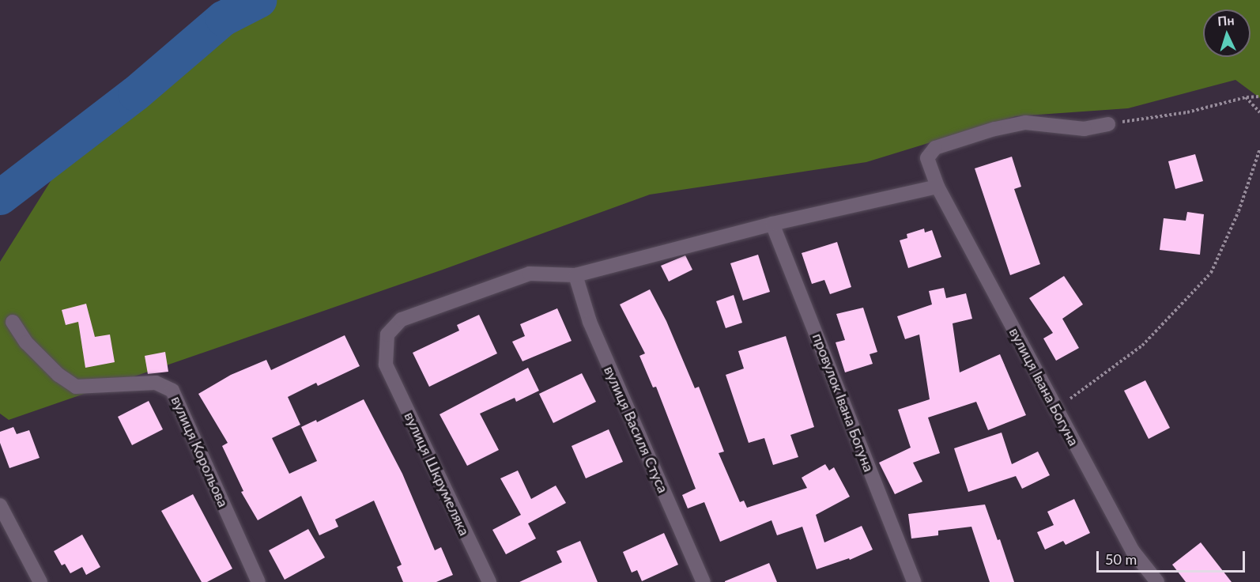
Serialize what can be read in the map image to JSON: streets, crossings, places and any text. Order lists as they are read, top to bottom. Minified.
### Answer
{"streets":{"street":["вулиця Івана Богуна","провулок Івана Богуна","вулиця Василя Стуса","вулиця Корольова","вулиця Шкрумеляка"]},"crossings":[["вулиця Василя Стуса","вулиця Шкрумеляка"]],"scale_bar":"50 m","north":"top"}
